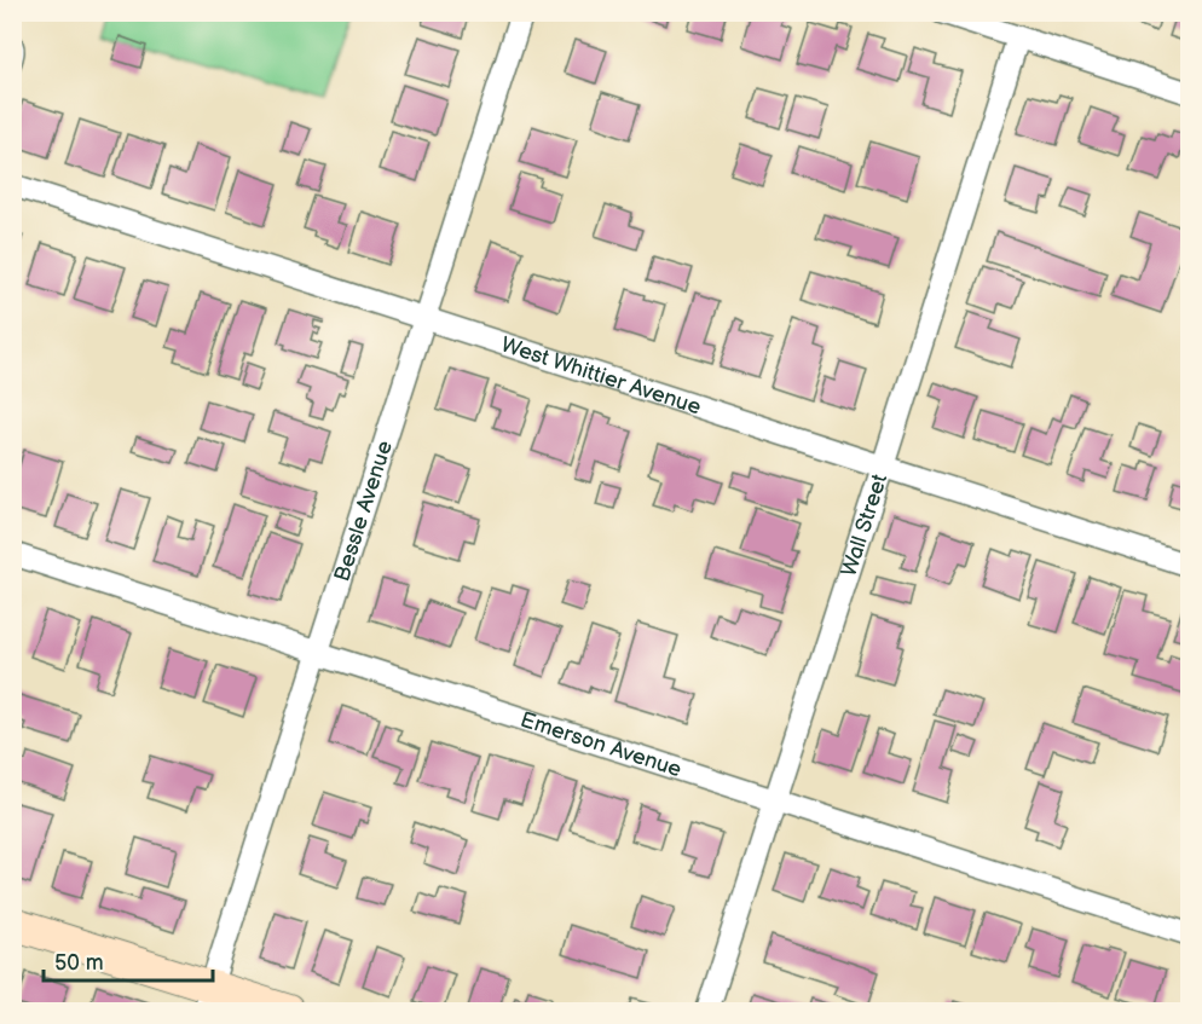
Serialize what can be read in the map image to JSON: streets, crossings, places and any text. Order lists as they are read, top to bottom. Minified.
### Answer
{"streets":{"street":["West Whittier Avenue","Bessle Avenue","Wall Street","Emerson Avenue"]},"crossings":[["West Whittier Avenue","Bessle Avenue"],["West Whittier Avenue","Wall Street"],["Bessle Avenue","Emerson Avenue"],["Wall Street","Emerson Avenue"]],"scale_bar":"50 m"}
